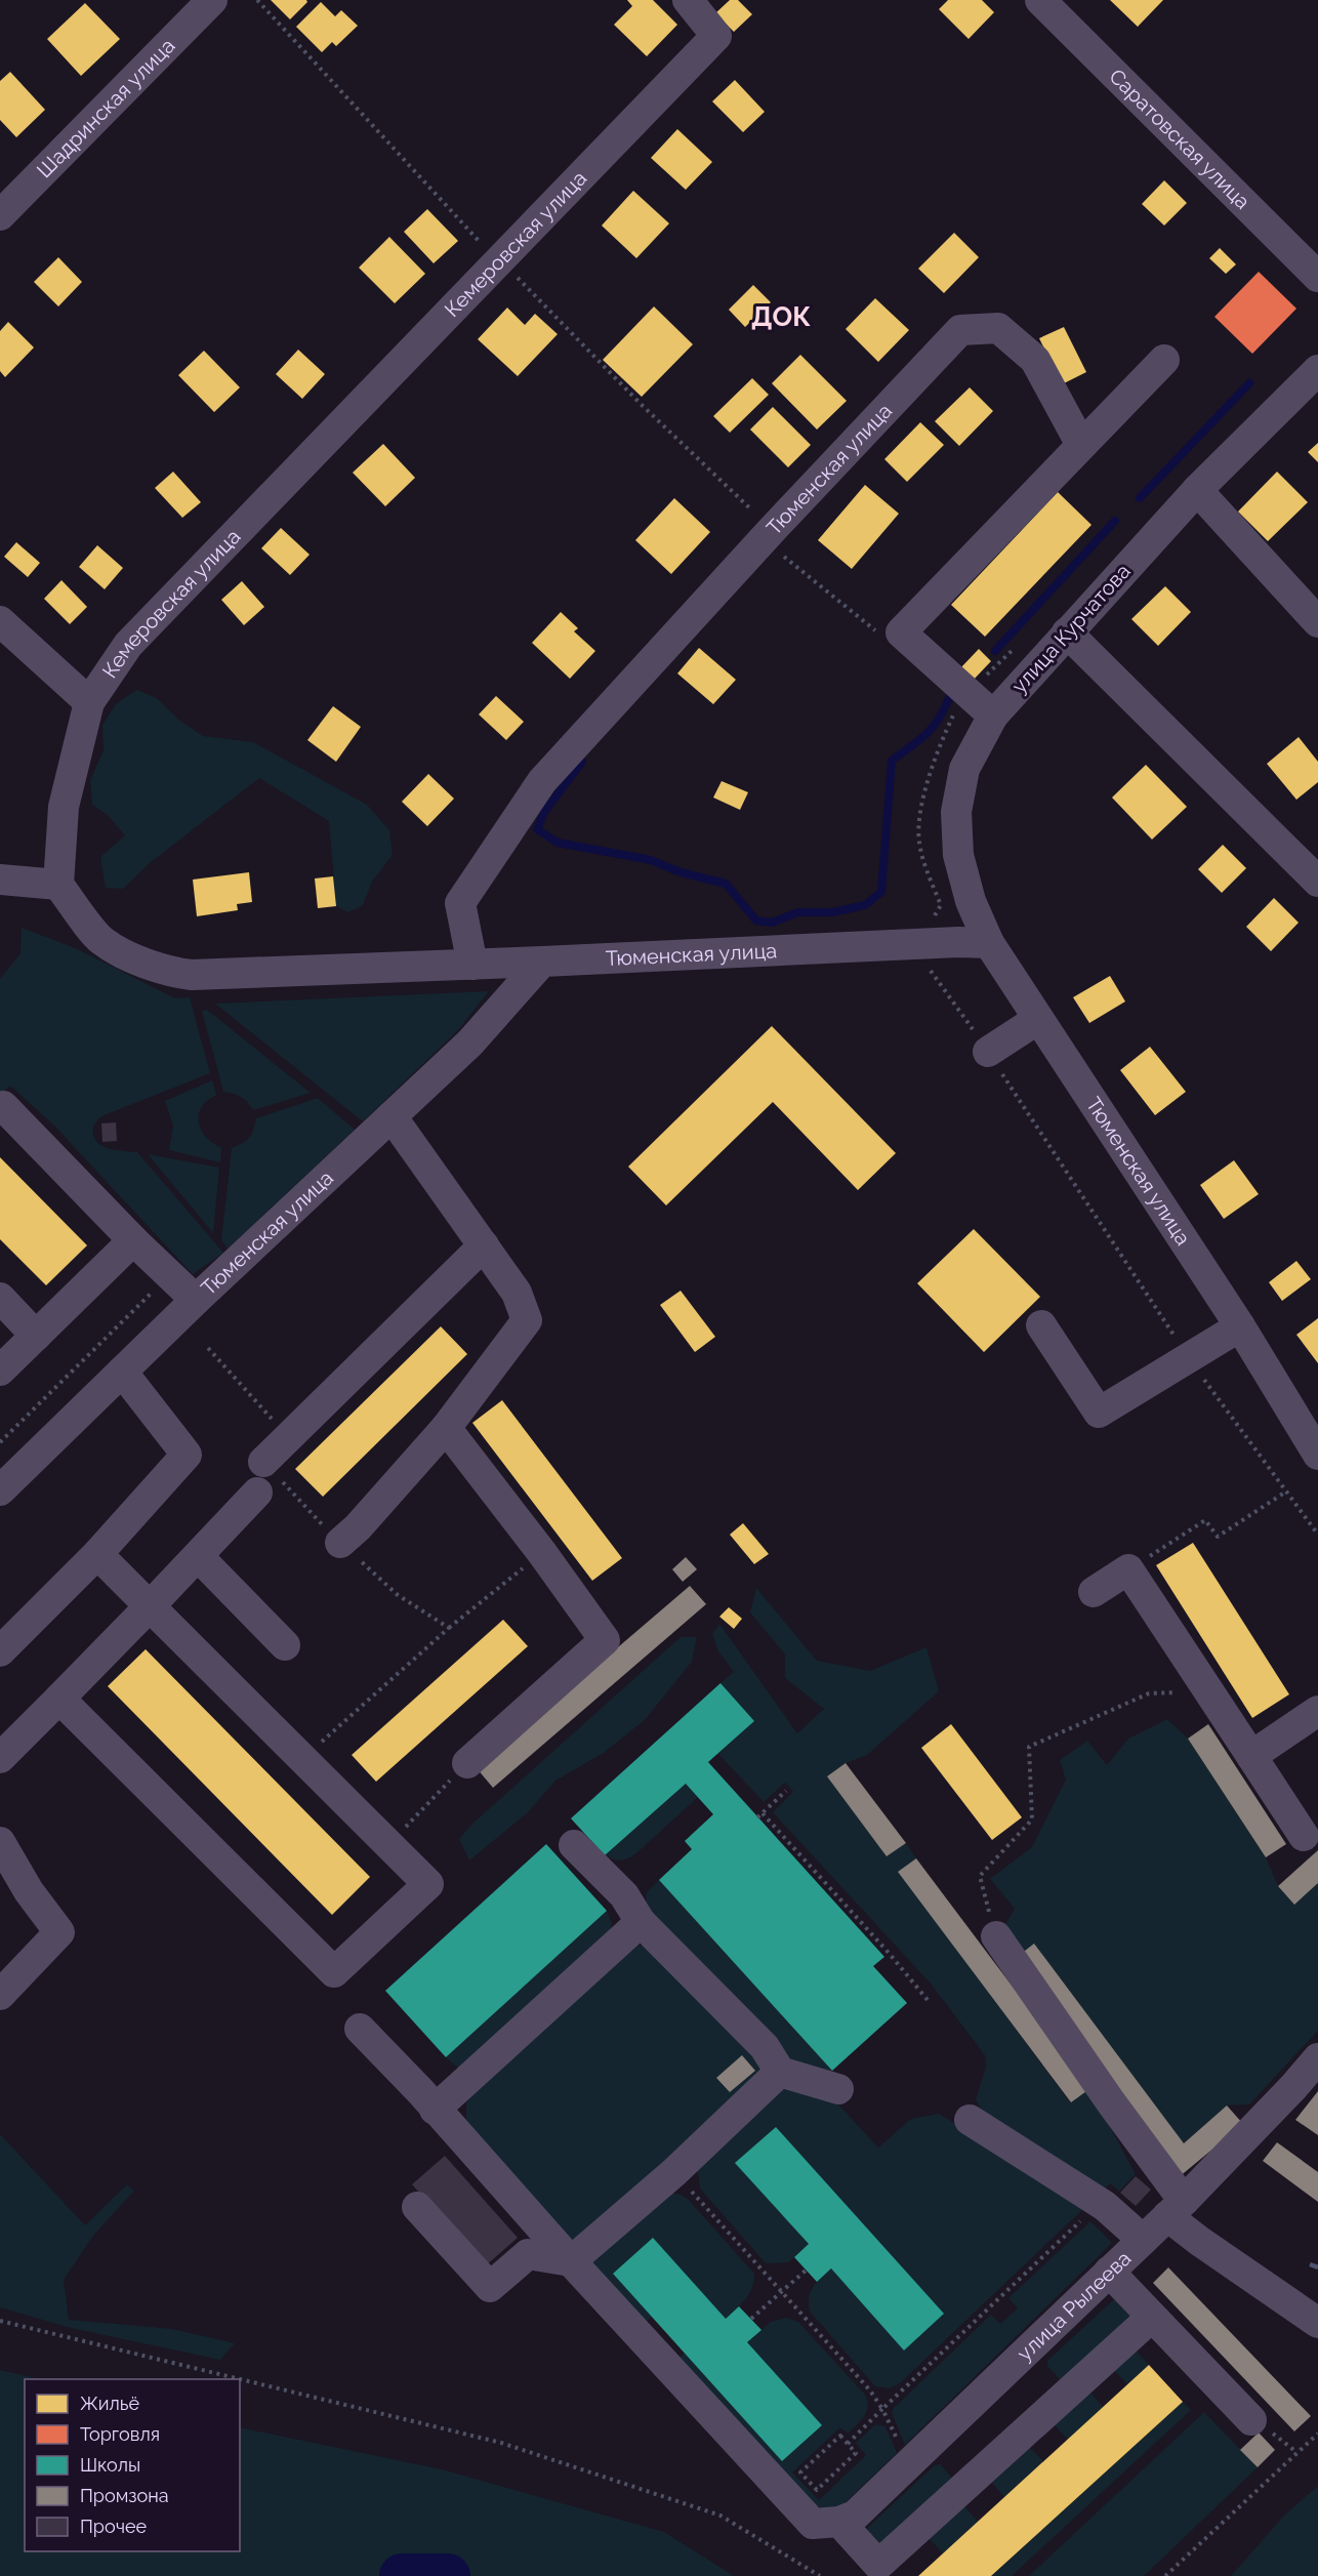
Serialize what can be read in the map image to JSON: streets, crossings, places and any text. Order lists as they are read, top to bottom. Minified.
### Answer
{"streets":{"street":["Шадринская улица","Саратовская улица","Кемеровская улица","Тюменская улица","улица Курчатова","улица Рылеева"]},"crossings":[["Тюменская улица","улица Курчатова"]],"districts":["ДОК"],"legend":["Жильё","Торговля","Школы","Промзона","Прочее"]}
